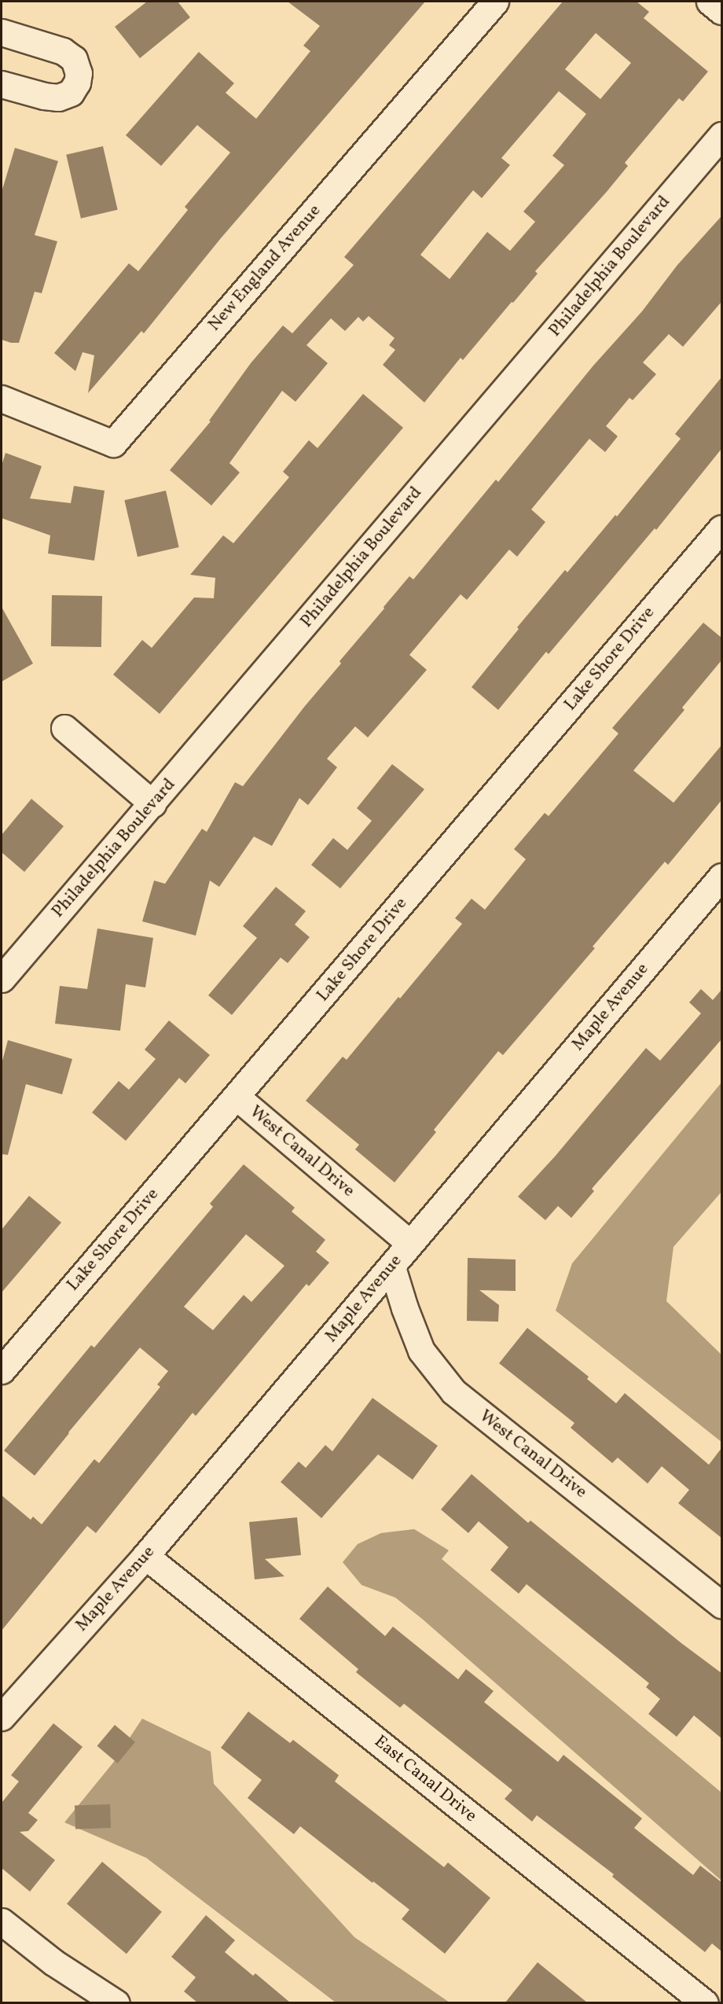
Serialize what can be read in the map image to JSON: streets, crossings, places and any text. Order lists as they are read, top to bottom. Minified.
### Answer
{"streets":{"street":["Philadelphia Boulevard","New England Avenue","Lake Shore Drive","Maple Avenue","West Canal Drive","East Canal Drive"]},"crossings":[["Lake Shore Drive","West Canal Drive"],["Maple Avenue","West Canal Drive"],["Maple Avenue","East Canal Drive"]]}
